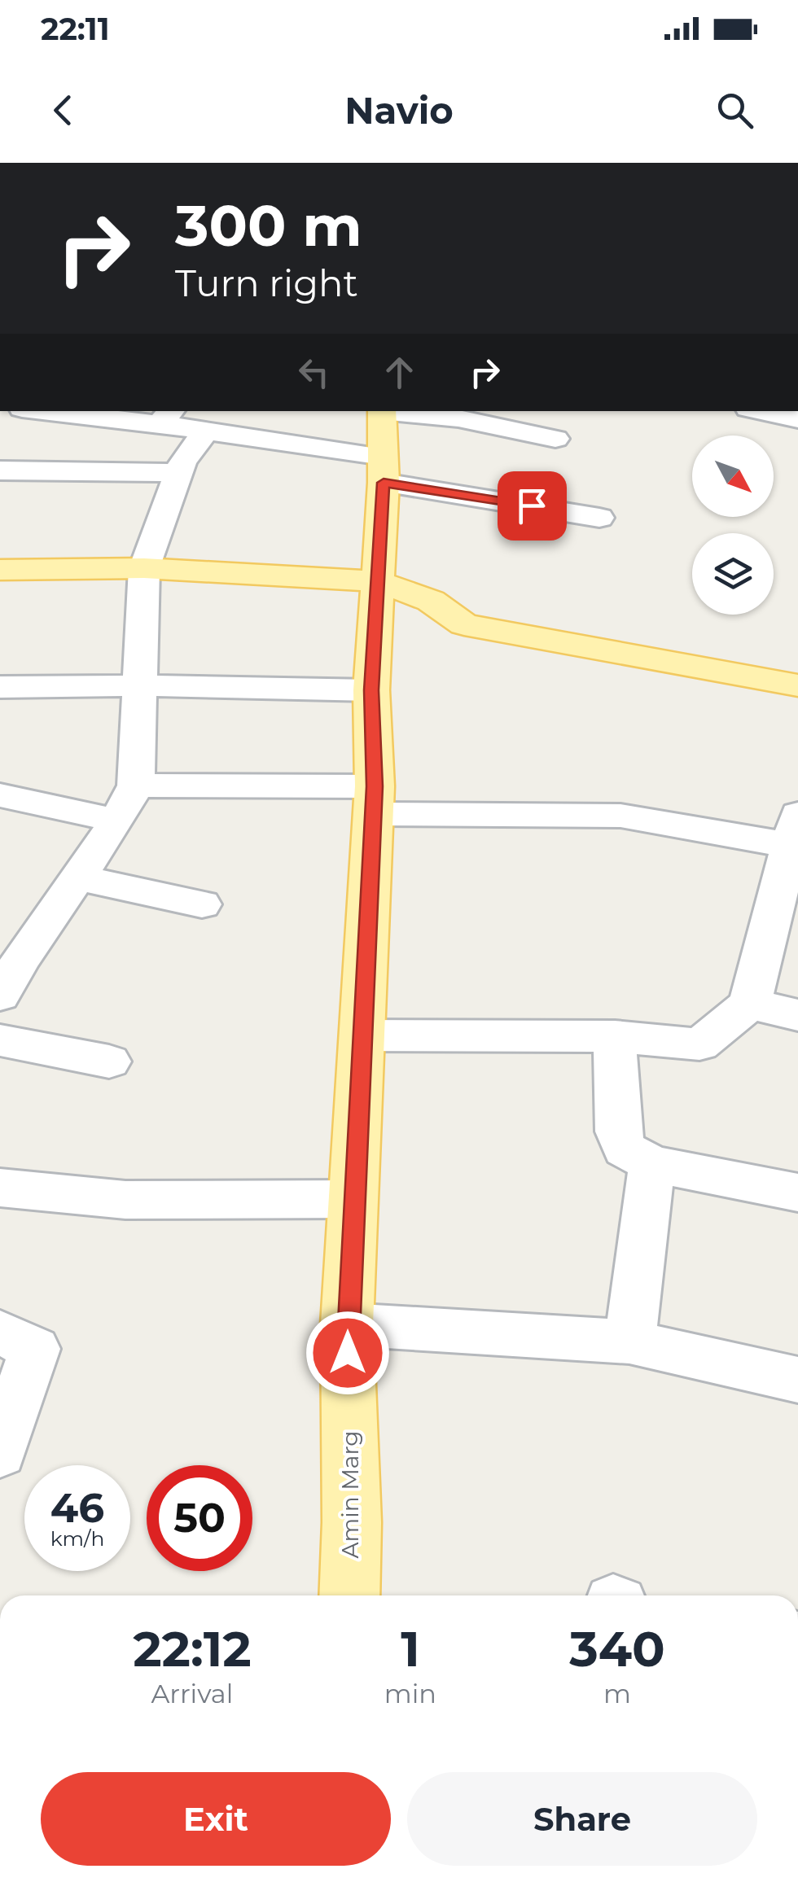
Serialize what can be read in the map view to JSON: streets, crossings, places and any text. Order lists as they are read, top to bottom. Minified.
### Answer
{"streets":{"main road":["Amin Marg"]},"north":"bottom right","page":{"status":"22:11","header":"Navio","turn":["300 m","Turn right"],"speed":"46 km/h","limit":"50","eta":["22:12","Arrival","1","min","340","m"],"buttons":["Exit","Share"]}}
